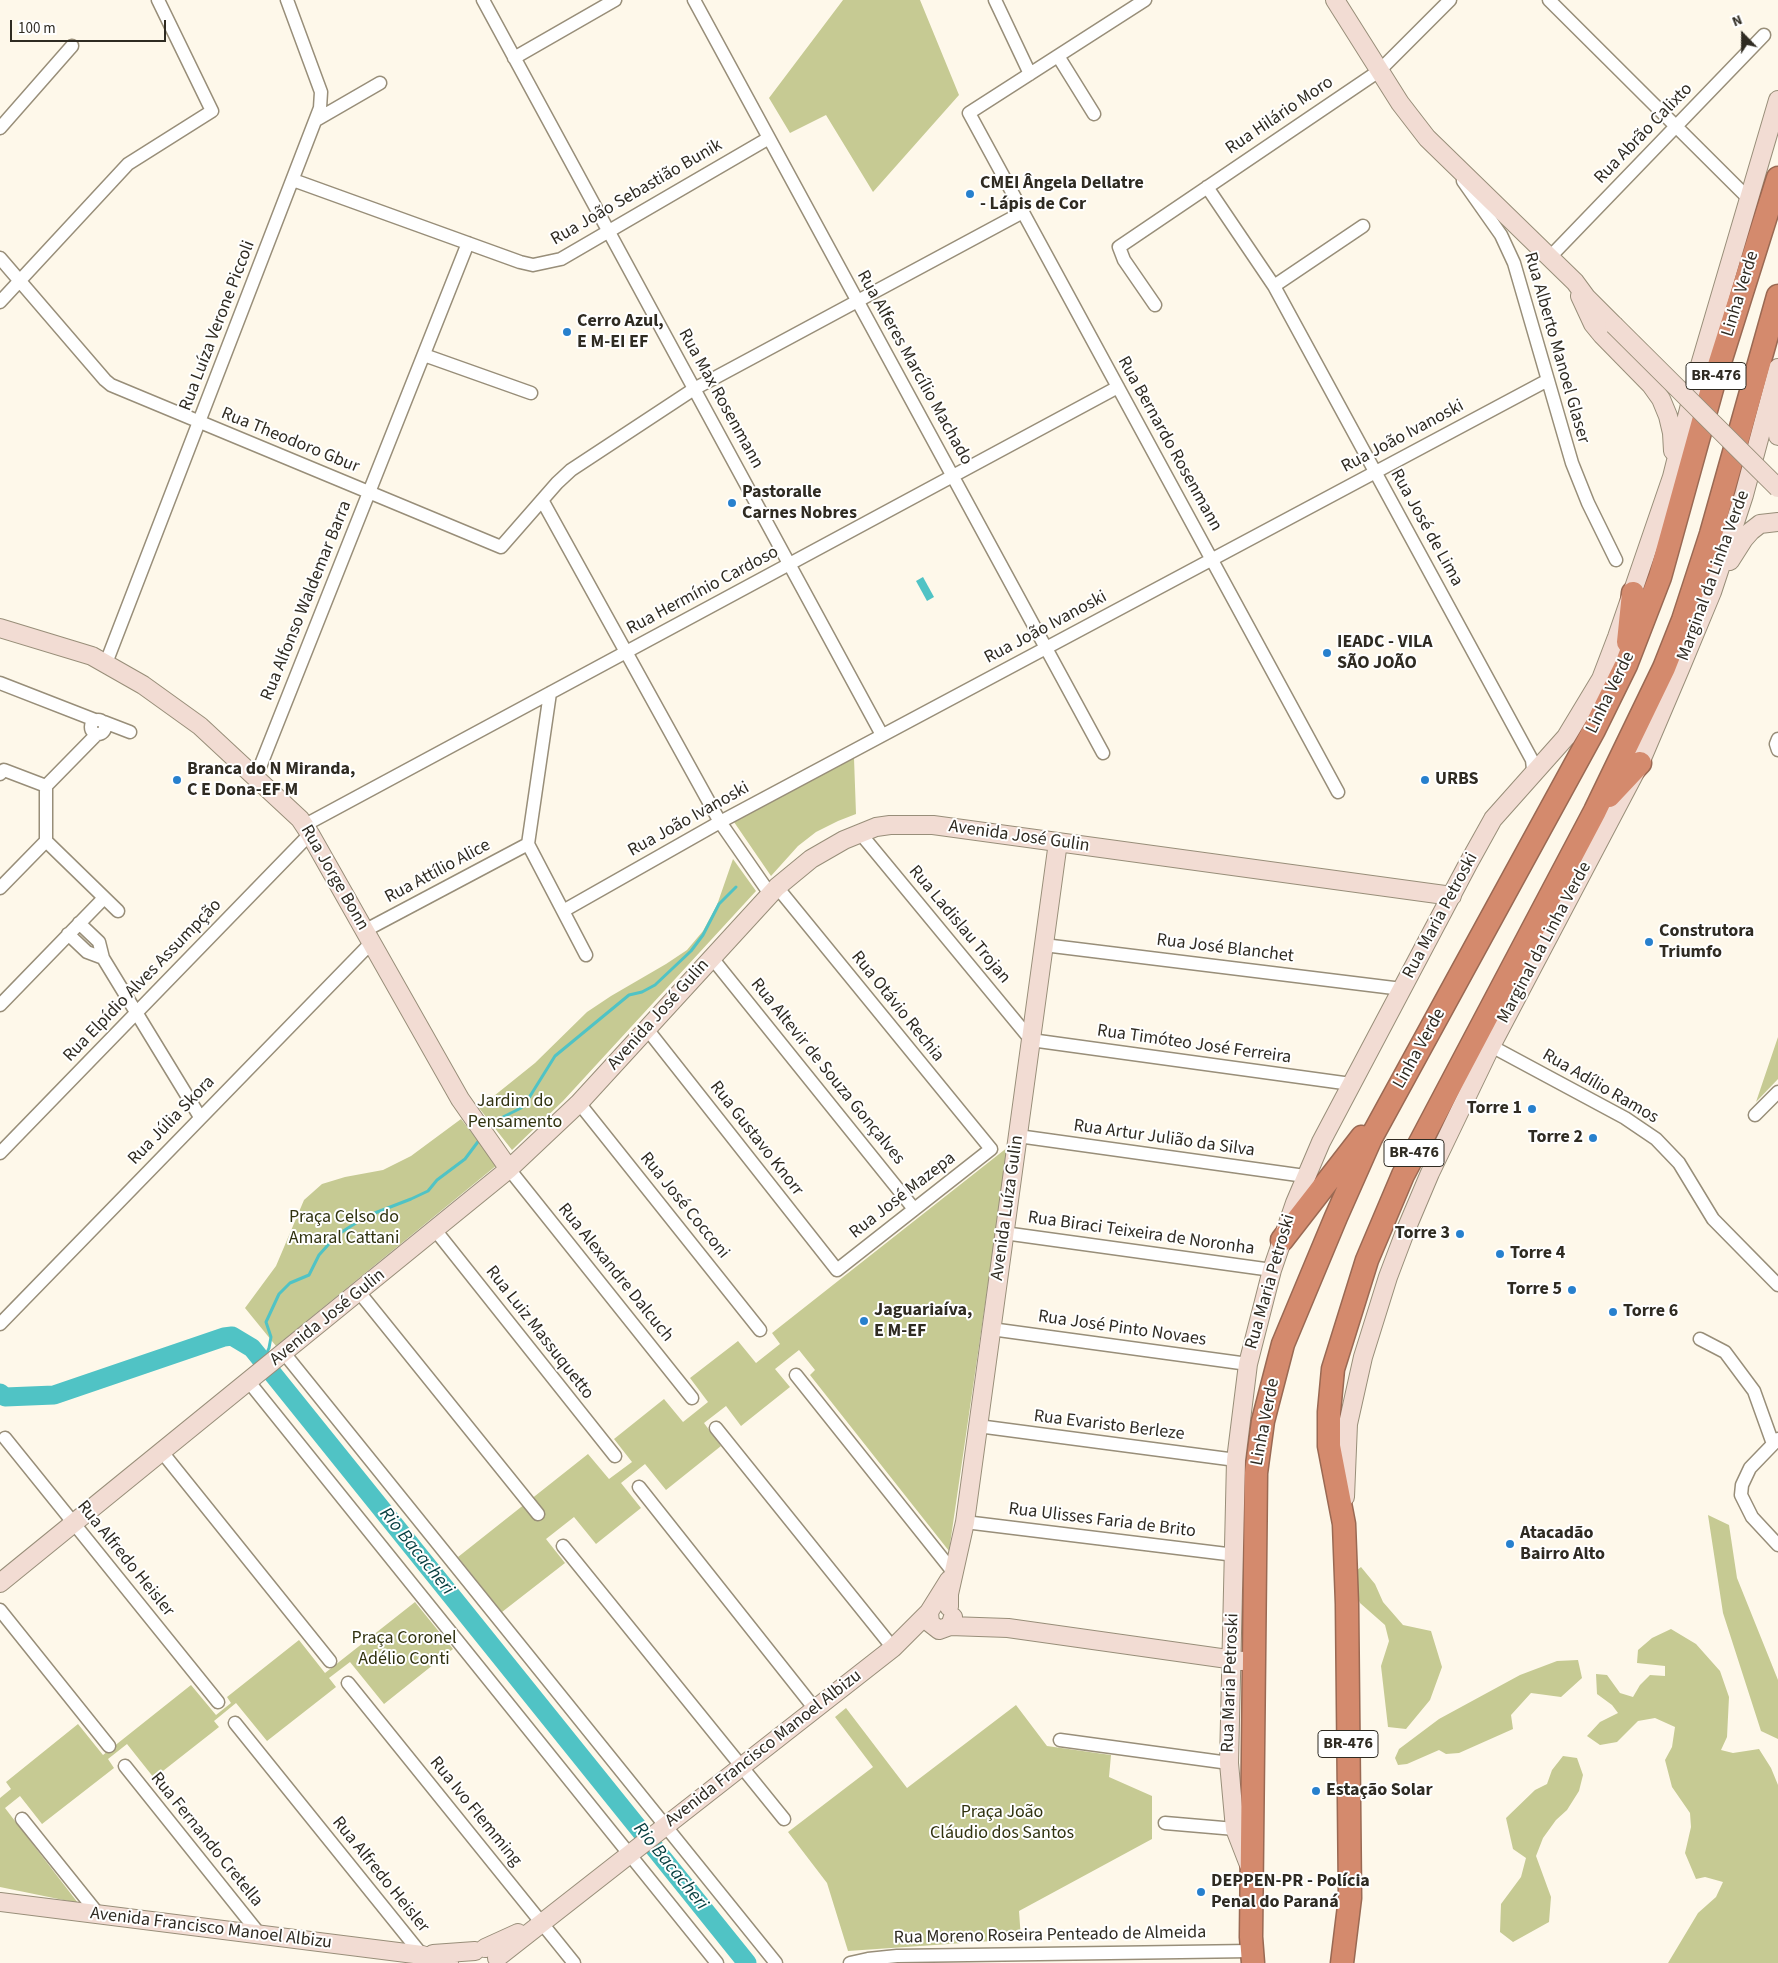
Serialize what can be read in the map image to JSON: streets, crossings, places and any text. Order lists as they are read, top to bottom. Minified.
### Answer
{"streets":{"highway":["Linha Verde","BR-476"],"street":["Rua Hilário Moro","Rua Abrão Calixto","Rua João Sebastião Bunik","Rua Luíza Verone Piccoli","Rua Alberto Manoel Glaser","Rua Alferes Marcílio Machado","Rua Max Rosenmann","Rua João Ivanoski","Rua Theodoro Gbur","Rua Bernardo Rosenmann","Rua José de Lima","Marginal da Linha Verde","Rua Hermínio Cardoso","Rua Alfonso Waldemar Barra","Avenida José Gulin","Rua Attílio Alice","Rua Jorge Bonn","Rua Maria Petroski","Rua Ladislau Trojan","Rua José Blanchet","Rua Elpídio Alves Assumpção","Rua Otávio Rechia","Rua Timóteo José Ferreira","Rua Altevir de Souza Gonçalves","Rua Adílio Ramos","Rua Júlia Skora","Rua Gustavo Knorr","Rua Artur Julião da Silva","Rua José Mazepa","Rua José Cocconi","Avenida Luíza Gulin","Rua Biraci Teixeira de Noronha","Rua Alexandre Dalcuch","Rua José Pinto Novaes","Rua Luiz Massuquetto","Rua Evaristo Berleze","Rua Ulisses Faria de Brito","Rua Alfredo Heisler","Avenida Francisco Manoel Albizu","Rua Ivo Flemming","Rua Fernando Cretella","Rua Moreno Roseira Penteado de Almeida"]},"crossings":[["Rua Hilário Moro","Rua José de Lima"],["Rua João Sebastião Bunik","Rua Luíza Verone Piccoli"],["Rua João Sebastião Bunik","Rua Alferes Marcílio Machado"],["Rua João Sebastião Bunik","Rua Max Rosenmann"],["Rua João Sebastião Bunik","Rua Alfonso Waldemar Barra"],["Linha Verde","Marginal da Linha Verde"],["Linha Verde","Rua Maria Petroski"],["Linha Verde","Avenida Francisco Manoel Albizu"],["Linha Verde","Rua Moreno Roseira Penteado de Almeida"],["Rua Luíza Verone Piccoli","Rua Theodoro Gbur"],["Rua Luíza Verone Piccoli","Rua Jorge Bonn"],["Rua Alberto Manoel Glaser","Rua João Ivanoski"],["Rua Alferes Marcílio Machado","Rua João Ivanoski"],["Rua Alferes Marcílio Machado","Rua Hermínio Cardoso"],["Rua Max Rosenmann","Rua João Ivanoski"],["Rua Max Rosenmann","Rua Hermínio Cardoso"],["Rua João Ivanoski","Rua Bernardo Rosenmann"],["Rua João Ivanoski","Rua José de Lima"],["Rua João Ivanoski","Rua Otávio Rechia"],["Rua Theodoro Gbur","Rua Alfonso Waldemar Barra"],["Rua Theodoro Gbur","Rua Otávio Rechia"],["Rua Bernardo Rosenmann","Rua Hermínio Cardoso"],["Rua José de Lima","Rua Maria Petroski"],["Marginal da Linha Verde","Rua Adílio Ramos"],["Rua Hermínio Cardoso","Rua Jorge Bonn"],["Rua Hermínio Cardoso","Rua Elpídio Alves Assumpção"],["Rua Hermínio Cardoso","Rua Otávio Rechia"],["Rua Alfonso Waldemar Barra","Rua Jorge Bonn"],["Avenida José Gulin","Rua Jorge Bonn"],["Avenida José Gulin","Rua Maria Petroski"],["Avenida José Gulin","Rua Ladislau Trojan"],["Avenida José Gulin","Rua Otávio Rechia"],["Avenida José Gulin","Rua Altevir de Souza Gonçalves"],["Avenida José Gulin","Rua Gustavo Knorr"],["Avenida José Gulin","Rua José Cocconi"],["Avenida José Gulin","Avenida Luíza Gulin"],["Avenida José Gulin","Rua Alexandre Dalcuch"],["Avenida José Gulin","Rua Luiz Massuquetto"],["Avenida José Gulin","Rua Alfredo Heisler"],["Rua Attílio Alice","Rua Jorge Bonn"],["Rua Attílio Alice","Rua Júlia Skora"],["Rua Jorge Bonn","Rua Elpídio Alves Assumpção"],["Rua Jorge Bonn","Rua Júlia Skora"],["Rua Jorge Bonn","Rua Alexandre Dalcuch"],["Rua Maria Petroski","Rua José Blanchet"],["Rua Maria Petroski","Rua Timóteo José Ferreira"],["Rua Maria Petroski","Rua Artur Julião da Silva"],["Rua Maria Petroski","Rua Biraci Teixeira de Noronha"],["Rua Maria Petroski","Rua José Pinto Novaes"],["Rua Maria Petroski","Rua Evaristo Berleze"],["Rua Maria Petroski","Rua Ulisses Faria de Brito"],["Rua Maria Petroski","Avenida Francisco Manoel Albizu"],["Rua Ladislau Trojan","Rua Timóteo José Ferreira"],["Rua Ladislau Trojan","Avenida Luíza Gulin"],["Rua José Blanchet","Avenida Luíza Gulin"],["Rua Otávio Rechia","Rua José Mazepa"],["Rua Timóteo José Ferreira","Avenida Luíza Gulin"],["Rua Altevir de Souza Gonçalves","Rua José Mazepa"],["Rua Gustavo Knorr","Rua José Mazepa"],["Rua Artur Julião da Silva","Avenida Luíza Gulin"],["Avenida Luíza Gulin","Rua Biraci Teixeira de Noronha"],["Avenida Luíza Gulin","Rua José Pinto Novaes"],["Avenida Luíza Gulin","Rua Evaristo Berleze"],["Avenida Luíza Gulin","Rua Ulisses Faria de Brito"],["Avenida Luíza Gulin","Avenida Francisco Manoel Albizu"],["Rua Alfredo Heisler","Avenida Francisco Manoel Albizu"],["Avenida Francisco Manoel Albizu","Rua Ivo Flemming"],["Avenida Francisco Manoel Albizu","Rua Fernando Cretella"]],"water":["Rio Bacacheri"],"parks":["Jardim do Pensamento","Praça Celso do Amaral Cattani","Praça Coronel Adélio Conti","Praça João Cláudio dos Santos"],"places":["CMEI Ângela Dellatre - Lápis de Cor","Cerro Azul, E M-EI EF","Pastoralle Carnes Nobres","IEADC - VILA SÃO JOÃO","Branca do N Miranda, C E Dona-EF M","URBS","Construtora Triumfo","Torre 1","Torre 2","Torre 3","Torre 4","Torre 5","Torre 6","Jaguariaíva, E M-EF","Atacadão Bairro Alto","Estação Solar","DEPPEN-PR - Polícia Penal do Paraná"],"scale_bar":"100 m","north":"top"}
